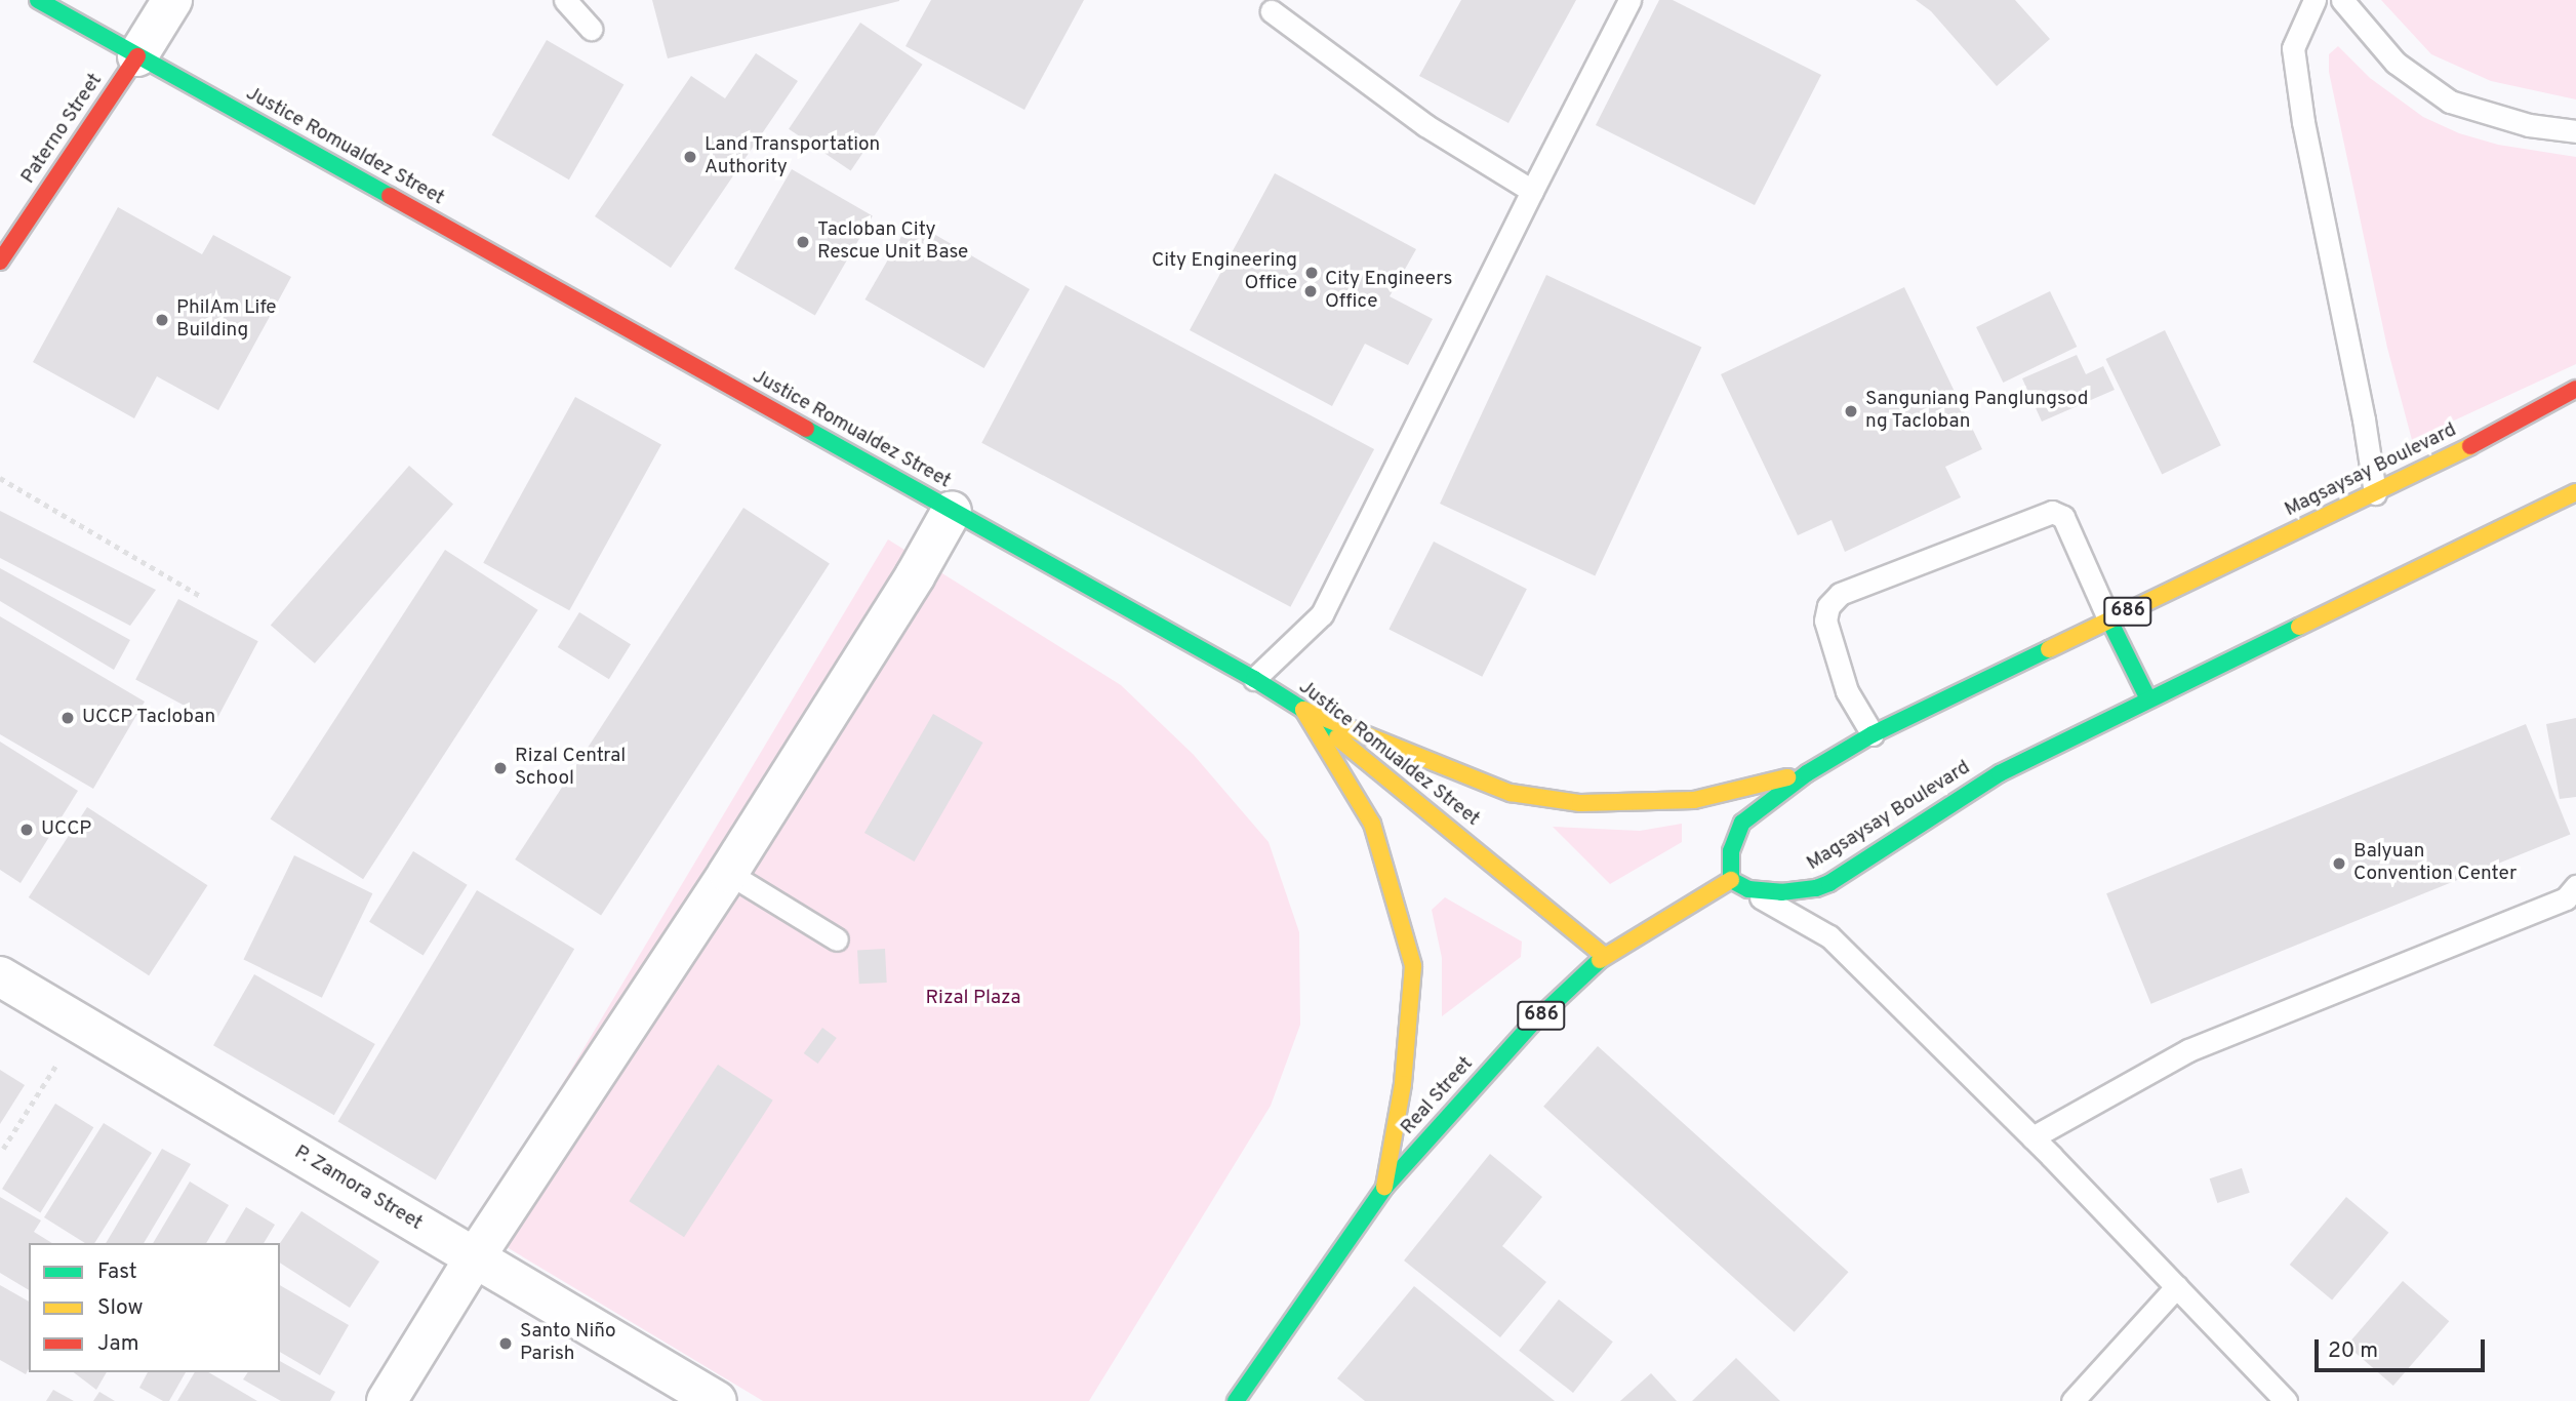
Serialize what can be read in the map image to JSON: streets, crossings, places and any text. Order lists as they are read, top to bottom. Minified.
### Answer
{"streets":{"main road":["Paterno Street","Justice Romualdez Street","Magsaysay Boulevard","686","Real Street"],"street":["P. Zamora Street"]},"crossings":[["Paterno Street","Justice Romualdez Street"],["Justice Romualdez Street","Real Street"],["Magsaysay Boulevard","Real Street"]],"parks":["Rizal Plaza"],"places":["Land Transportation Authority","Tacloban City Rescue Unit Base","City Engineering Office","City Engineers Office","PhilAm Life Building","Sanguniang Panglungsod ng Tacloban","UCCP Tacloban","Rizal Central School","UCCP","Balyuan Convention Center","Santo Niño Parish"],"legend":["Fast","Slow","Jam"],"scale_bar":"20 m"}
